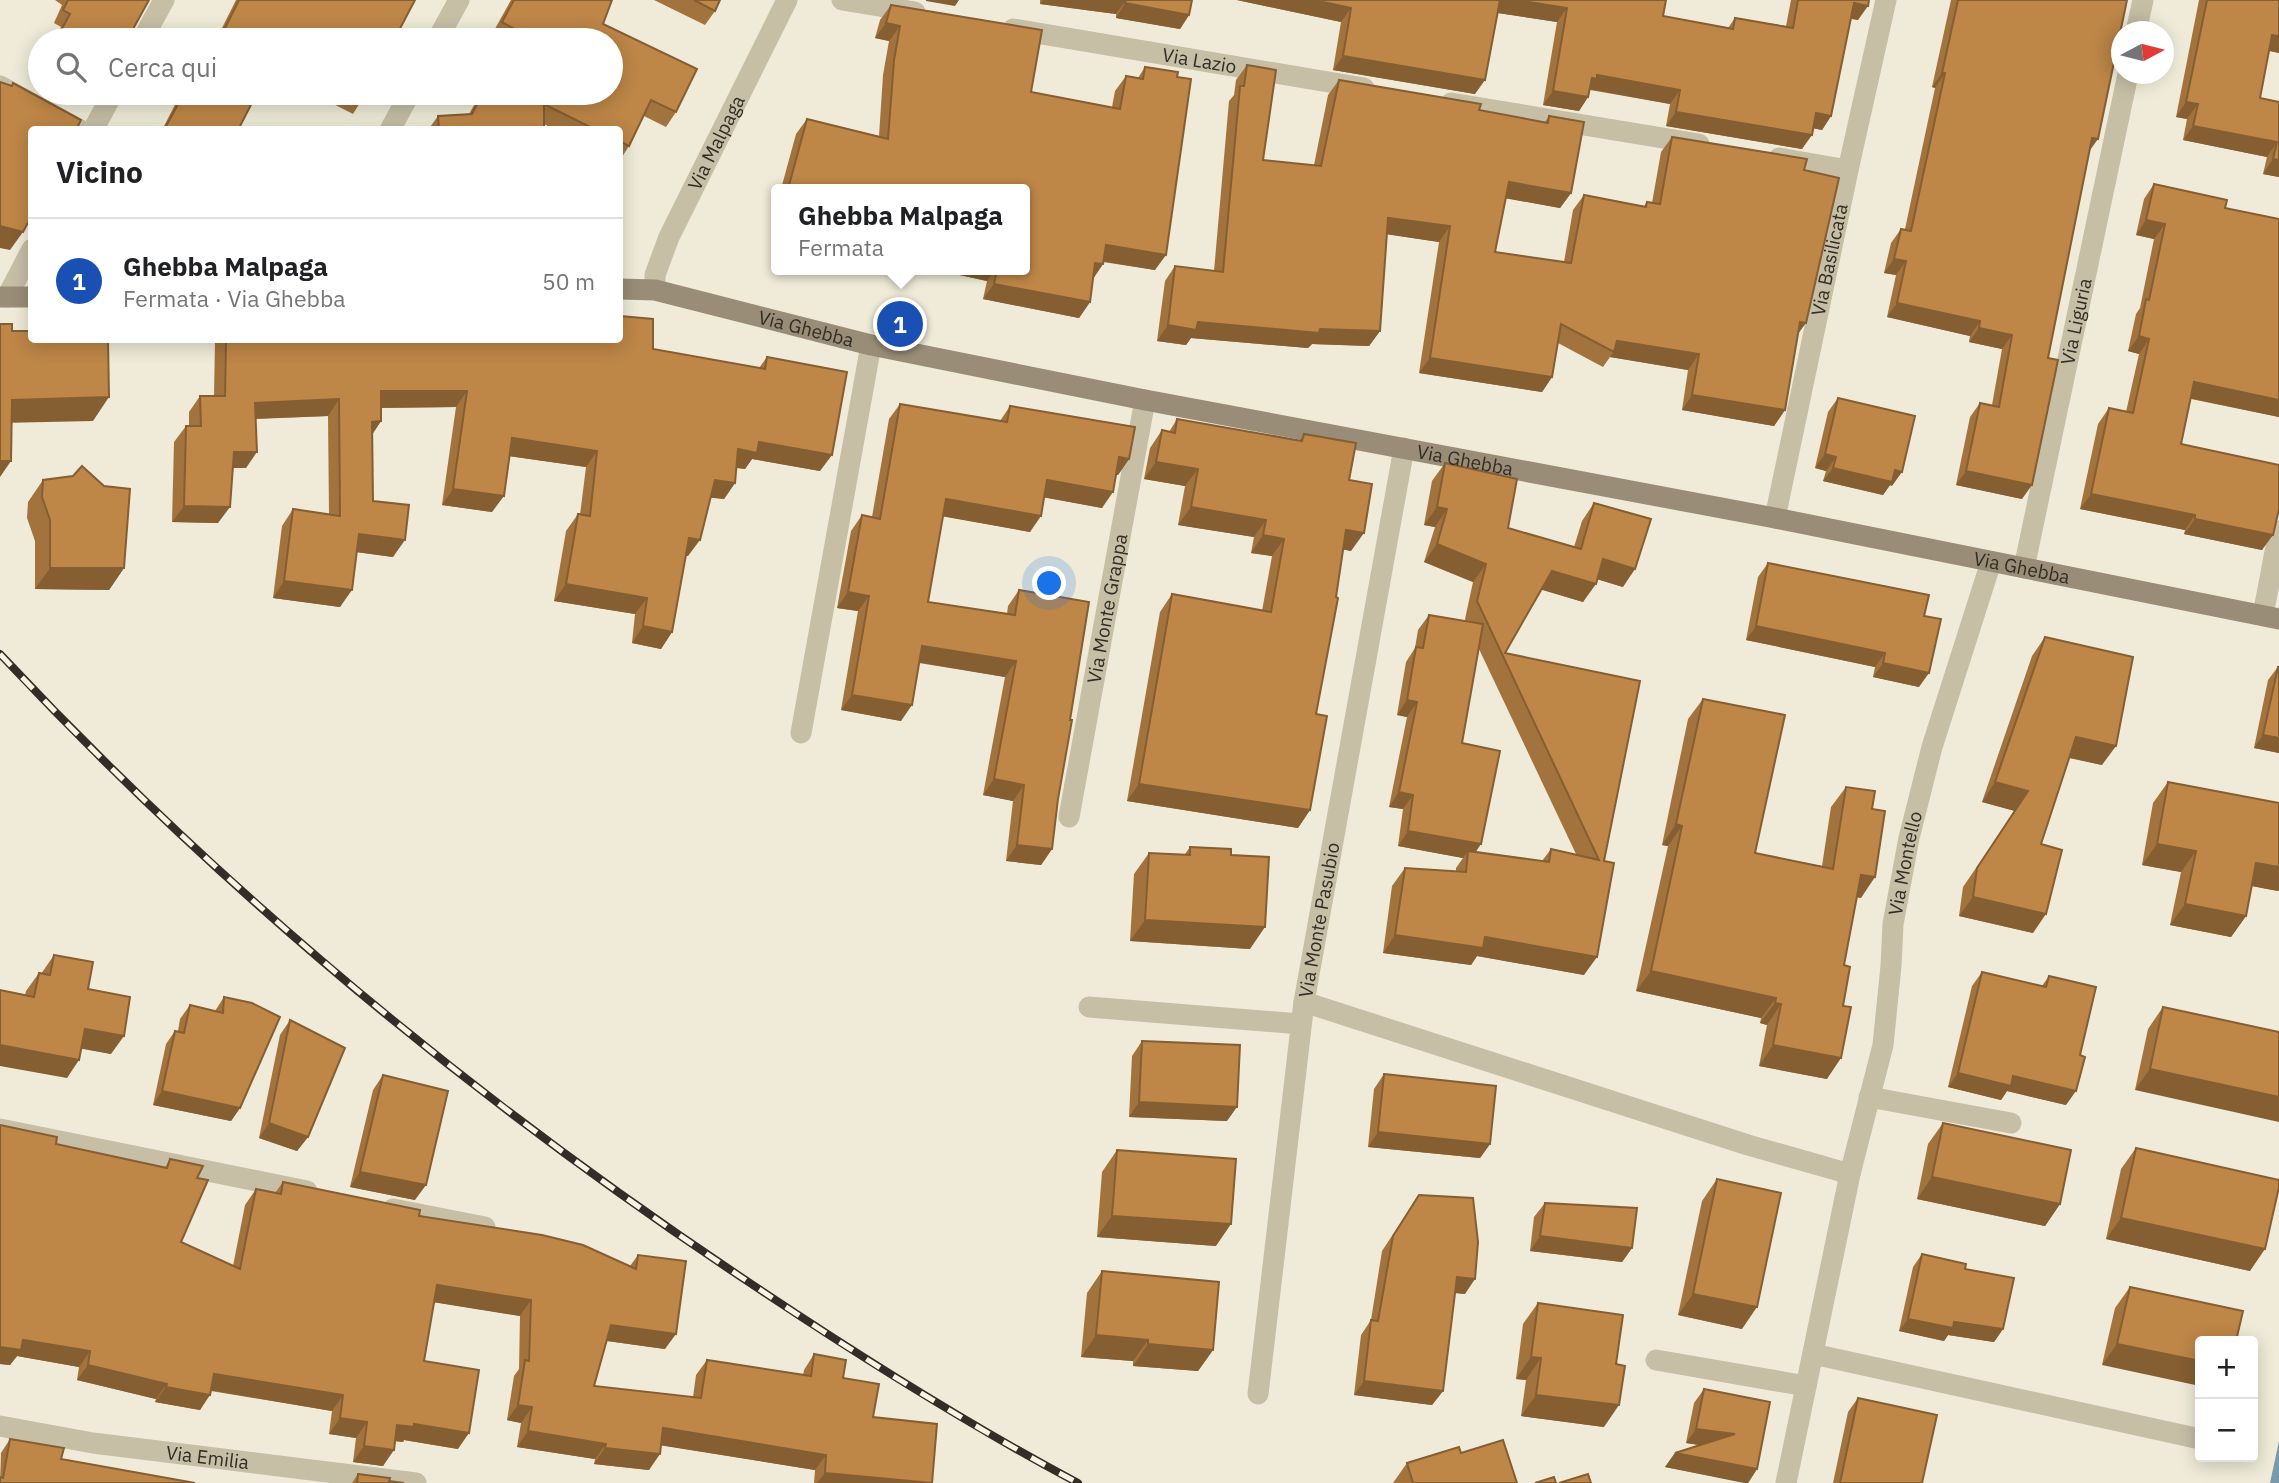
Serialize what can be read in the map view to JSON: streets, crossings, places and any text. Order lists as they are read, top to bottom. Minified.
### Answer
{"streets":{"street":["Via Lazio","Via Malpaga","Via Basilicata","Via Liguria","Via Ghebba","Via Monte Grappa","Via Montello","Via Monte Pasubio","Via Emilia"]},"crossings":[["Via Malpaga","Via Ghebba"],["Via Basilicata","Via Ghebba"],["Via Liguria","Via Ghebba"],["Via Ghebba","Via Monte Grappa"],["Via Ghebba","Via Montello"],["Via Ghebba","Via Monte Pasubio"]],"north":"right","page":{"search":"Cerca qui","heading":"Vicino","popup":["Ghebba Malpaga","Fermata"],"list":[{"mark":"1","name":"Ghebba Malpaga","note":"Fermata · Via Ghebba","value":"50 m"}],"pins":"1","map_buttons":["+","−"]}}
